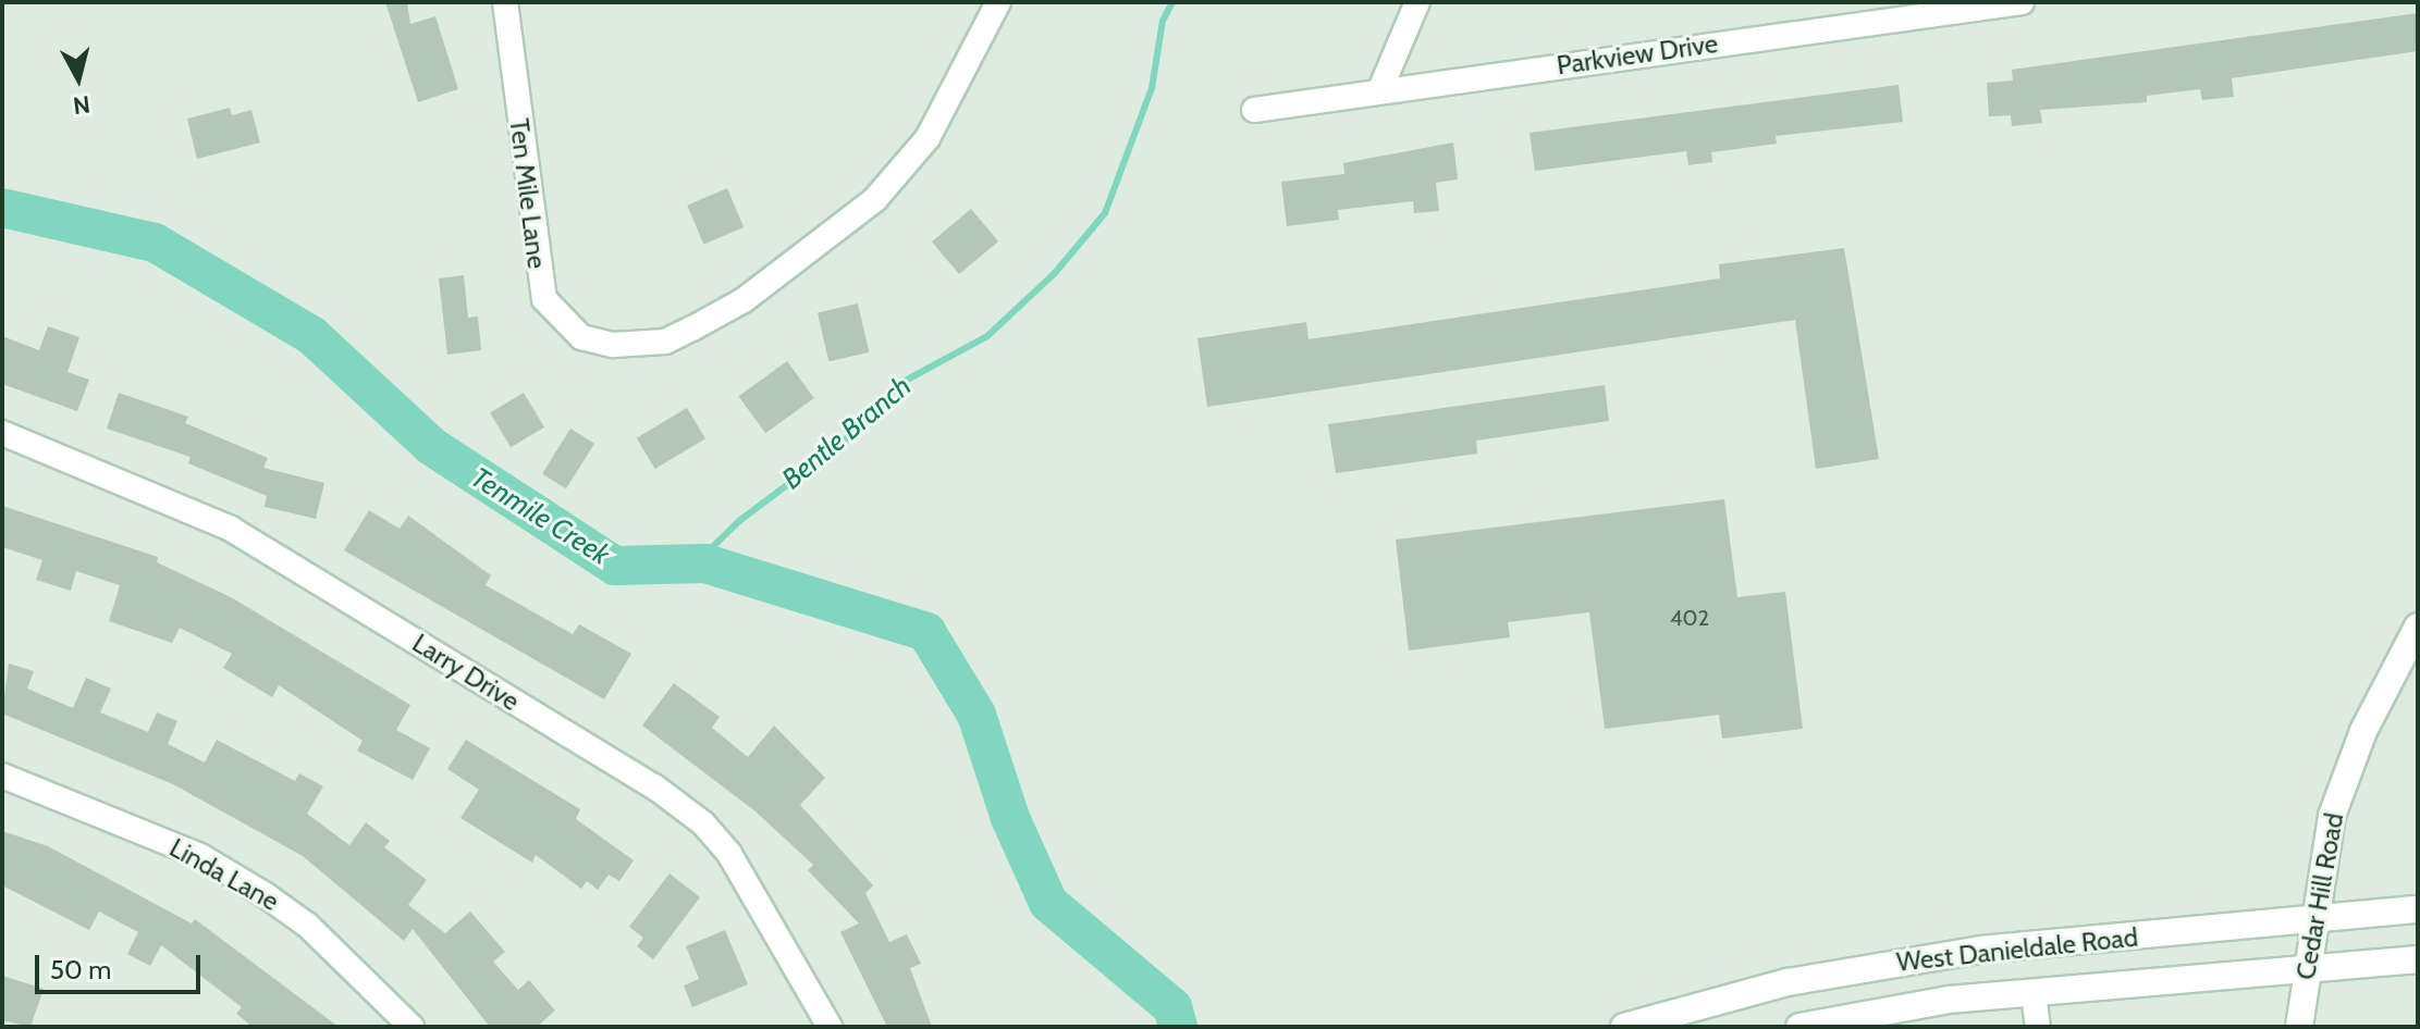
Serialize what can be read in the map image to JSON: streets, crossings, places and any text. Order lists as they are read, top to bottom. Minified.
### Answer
{"streets":{"main road":["Cedar Hill Road","West Danieldale Road"],"street":["Parkview Drive","Ten Mile Lane","Larry Drive","Linda Lane"]},"crossings":[["Cedar Hill Road","West Danieldale Road"]],"water":["Bentle Branch","Tenmile Creek"],"house_numbers":["402"],"scale_bar":"50 m","north":"bottom"}
